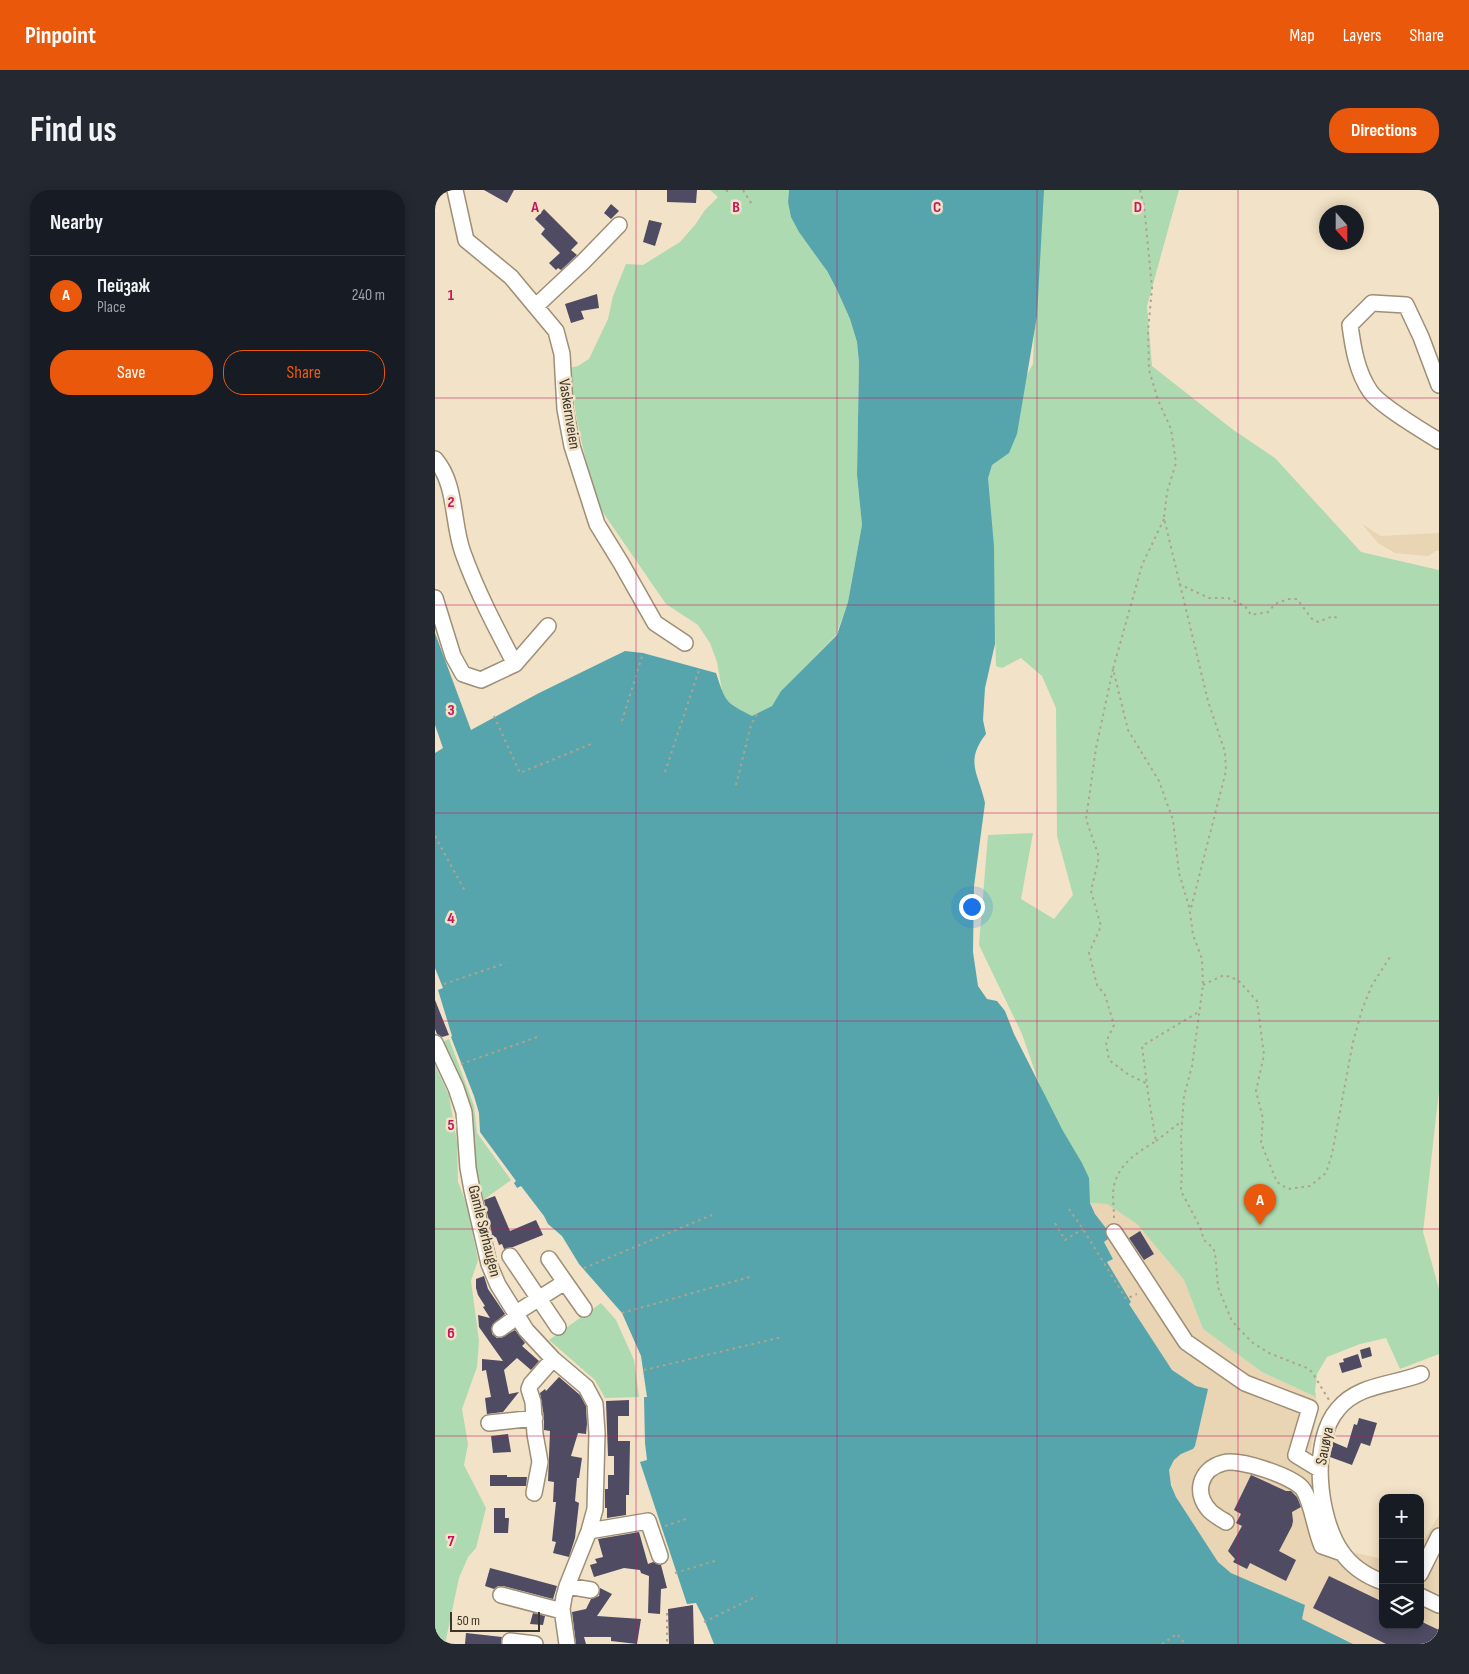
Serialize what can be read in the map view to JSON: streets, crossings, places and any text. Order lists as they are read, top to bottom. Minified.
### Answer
{"streets":{"street":["Vaskernveien","Gamle Sørhaugen","Sauøya"]},"scale_bar":"50 m","north":"bottom","page":{"header":"Pinpoint","nav":["Map","Layers","Share"],"buttons":["Directions",["Save","Share"]],"title":"Find us","heading":"Nearby","list":[{"mark":"A","name":"Пейзаж","note":"Place","value":"240 m"}],"pins":"A","map_buttons":["+","−"],"scale":"50 m"},"grid":{"columns":["A","B","C","D"],"rows":["1","2","3","4","5","6","7"]}}
